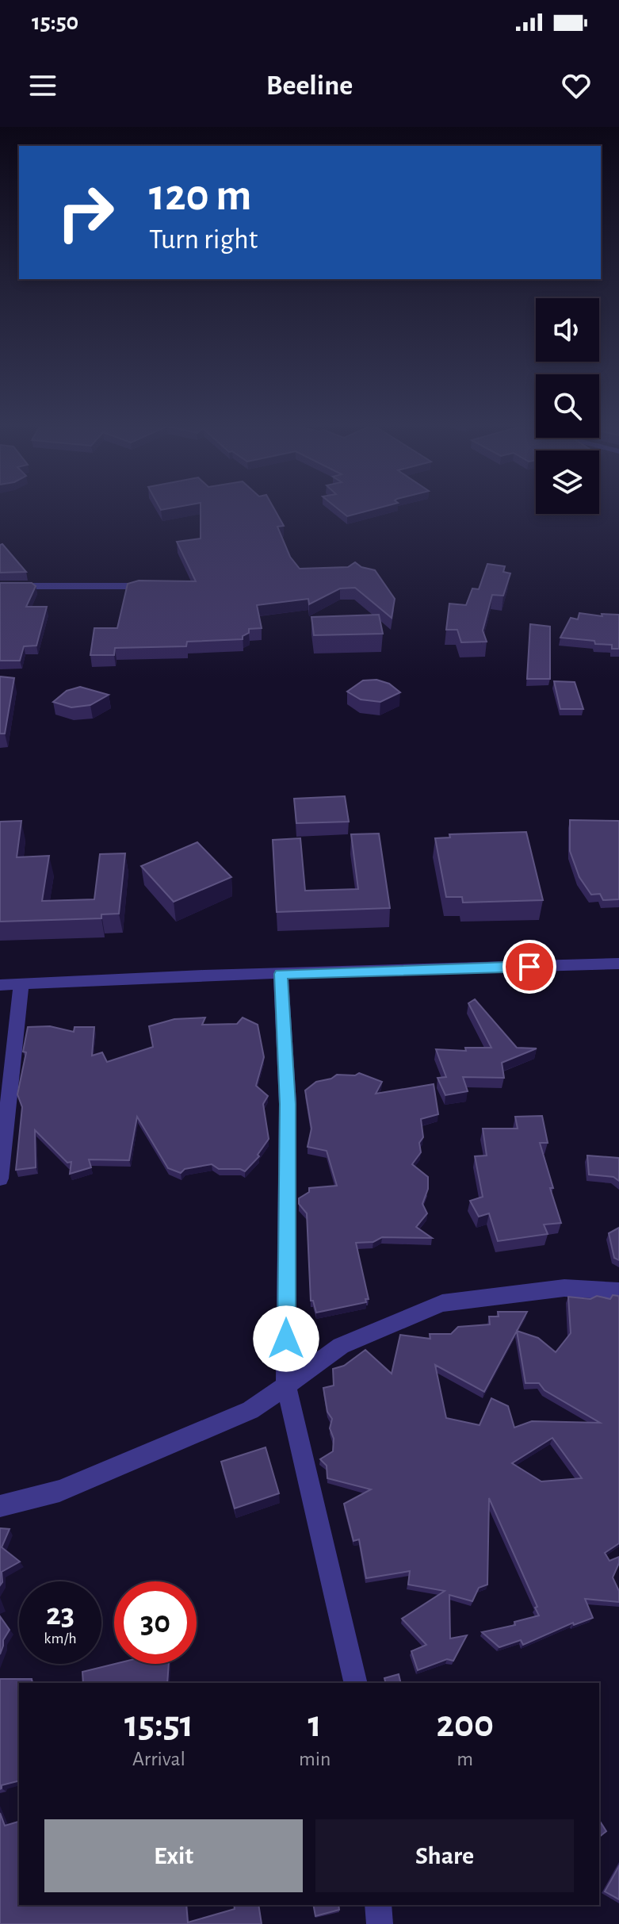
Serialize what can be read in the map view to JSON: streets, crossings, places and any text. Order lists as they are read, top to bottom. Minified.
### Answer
{"page":{"status":"15:50","header":"Beeline","turn":["120 m","Turn right"],"speed":"23 km/h","limit":"30","eta":["15:51","Arrival","1","min","200","m"],"buttons":["Exit","Share"]}}
